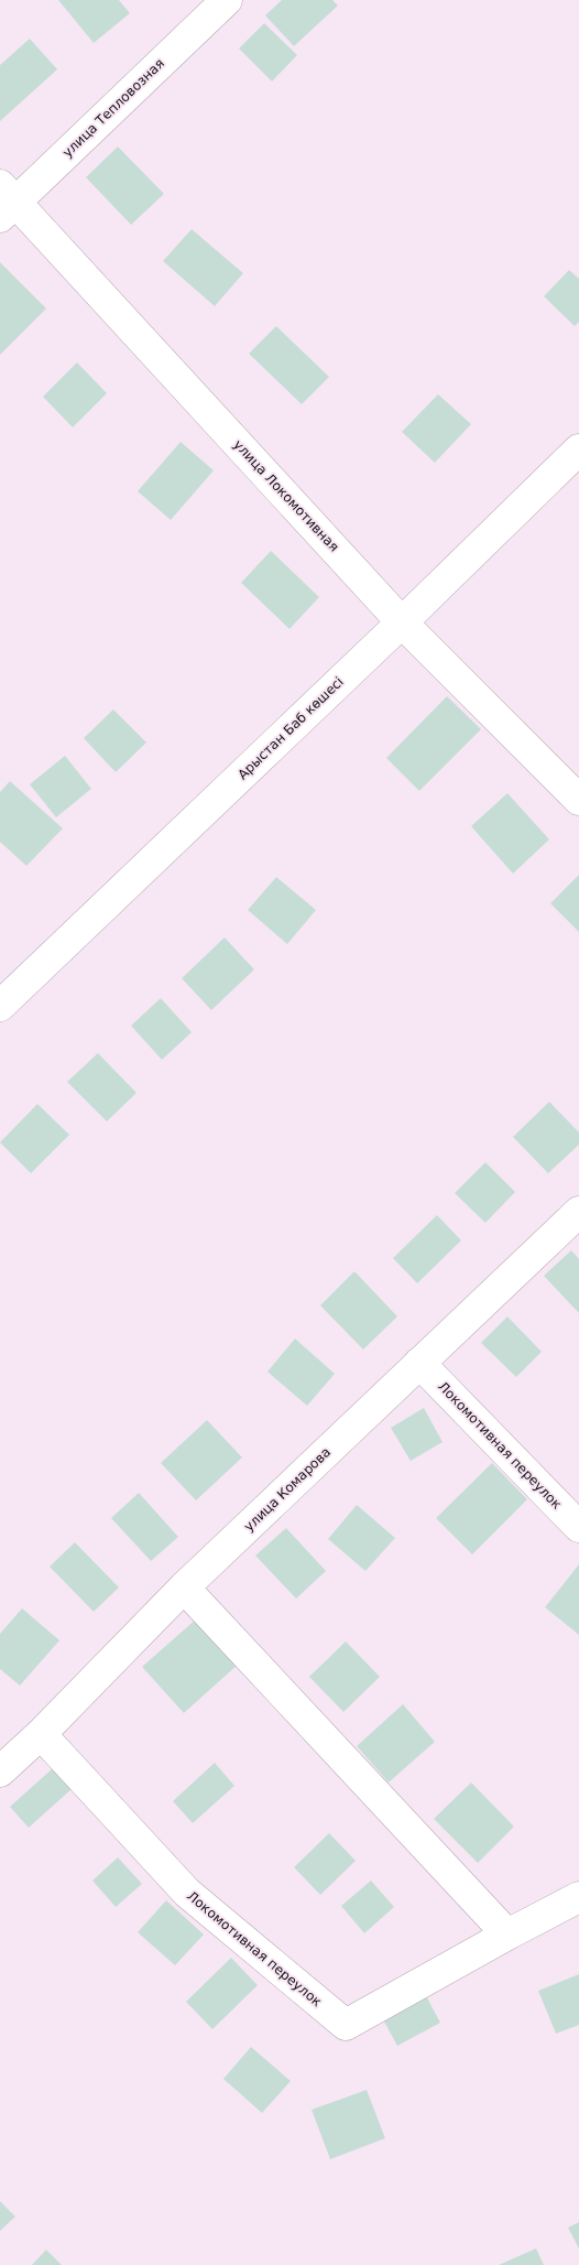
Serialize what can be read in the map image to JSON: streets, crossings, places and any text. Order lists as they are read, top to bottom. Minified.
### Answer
{"streets":{"street":["улица Тепловозная","улица Локомотивная","Арыстан Баб көшесі","Локомотивная переулок","улица Комарова"]},"crossings":[["улица Тепловозная","улица Локомотивная"],["улица Локомотивная","Арыстан Баб көшесі"],["Локомотивная переулок","улица Комарова"]]}
